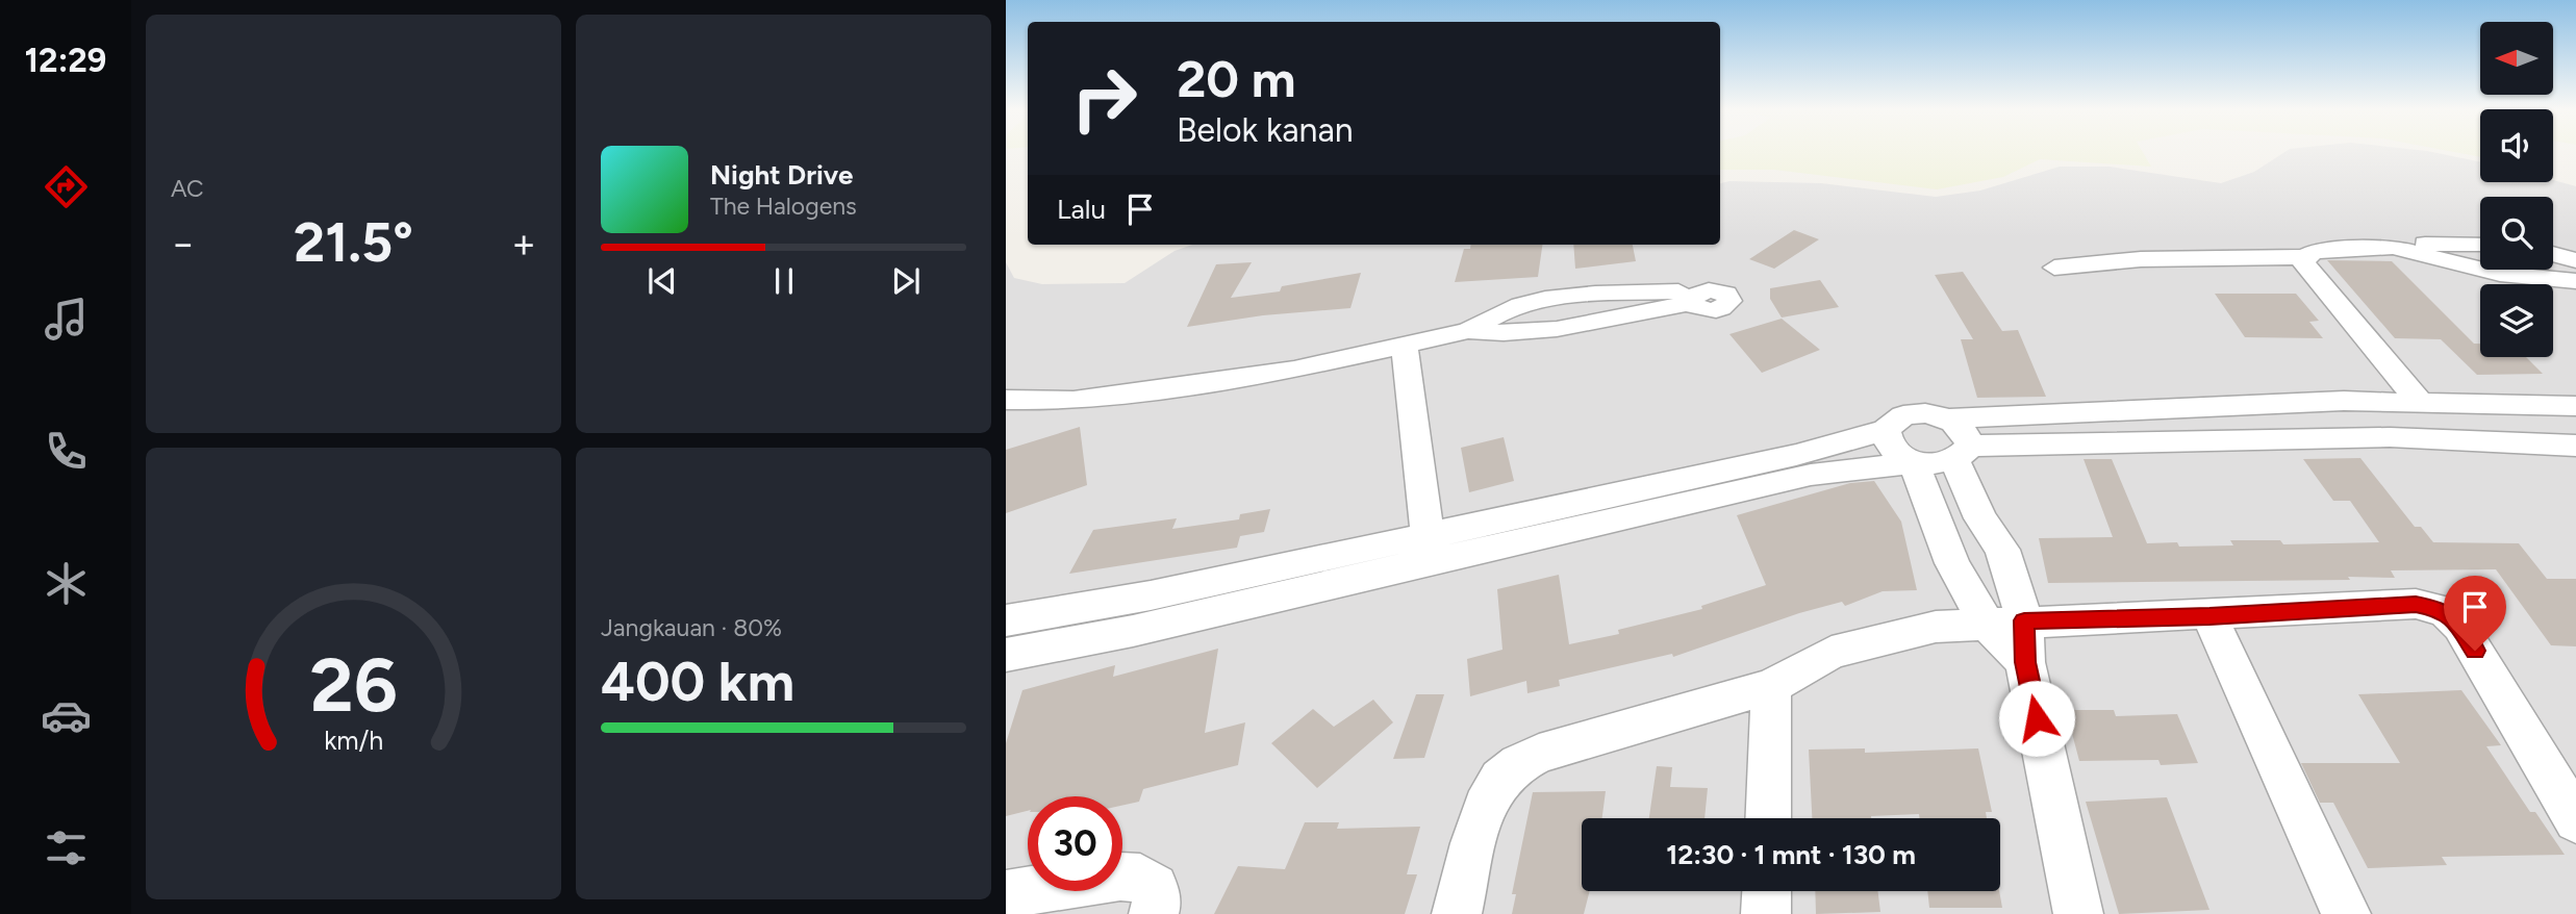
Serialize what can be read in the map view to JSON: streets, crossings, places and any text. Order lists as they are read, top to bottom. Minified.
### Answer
{"north":"left","page":{"tabs":"12:29","tile":["AC",["Jangkauan · 80%","400 km"]],"turn":["20 m","Belok kanan"],"song":["Night Drive","The Halogens"],"then":"Lalu","heat":["−","21.5°","+"],"limit":"30","trip":"12:30 · 1 mnt · 130 m","gauge":["26","km/h"]}}
